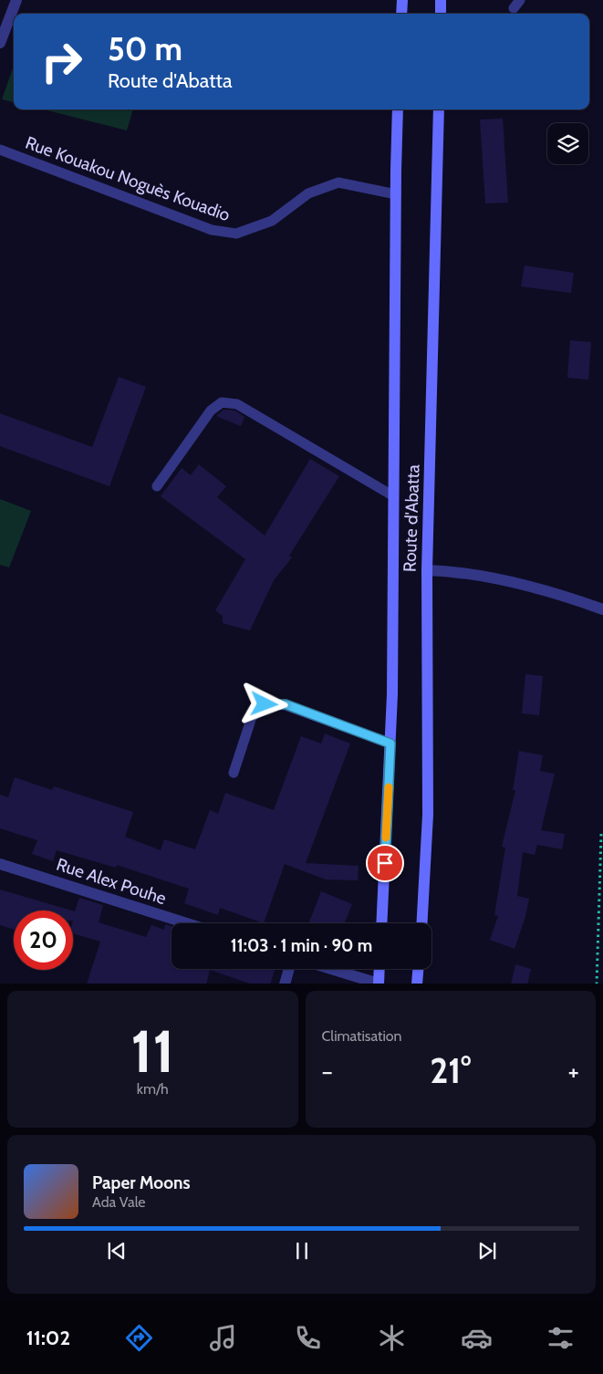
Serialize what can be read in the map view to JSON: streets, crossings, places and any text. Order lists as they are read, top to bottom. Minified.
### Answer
{"streets":{"street":["Route d'Abatta","Rue Alex Pouhe"],"lane":["Rue Kouakou Noguès Kouadio"]},"crossings":[["Rue Kouakou Noguès Kouadio","Route d'Abatta"]],"page":{"turn":["50 m","Route d'Abatta"],"limit":"20","trip":"11:03 · 1 min · 90 m","tile":[["11","km/h"],"Climatisation"],"heat":["−","21°","+"],"song":["Paper Moons","Ada Vale"],"tabs":"11:02"}}
